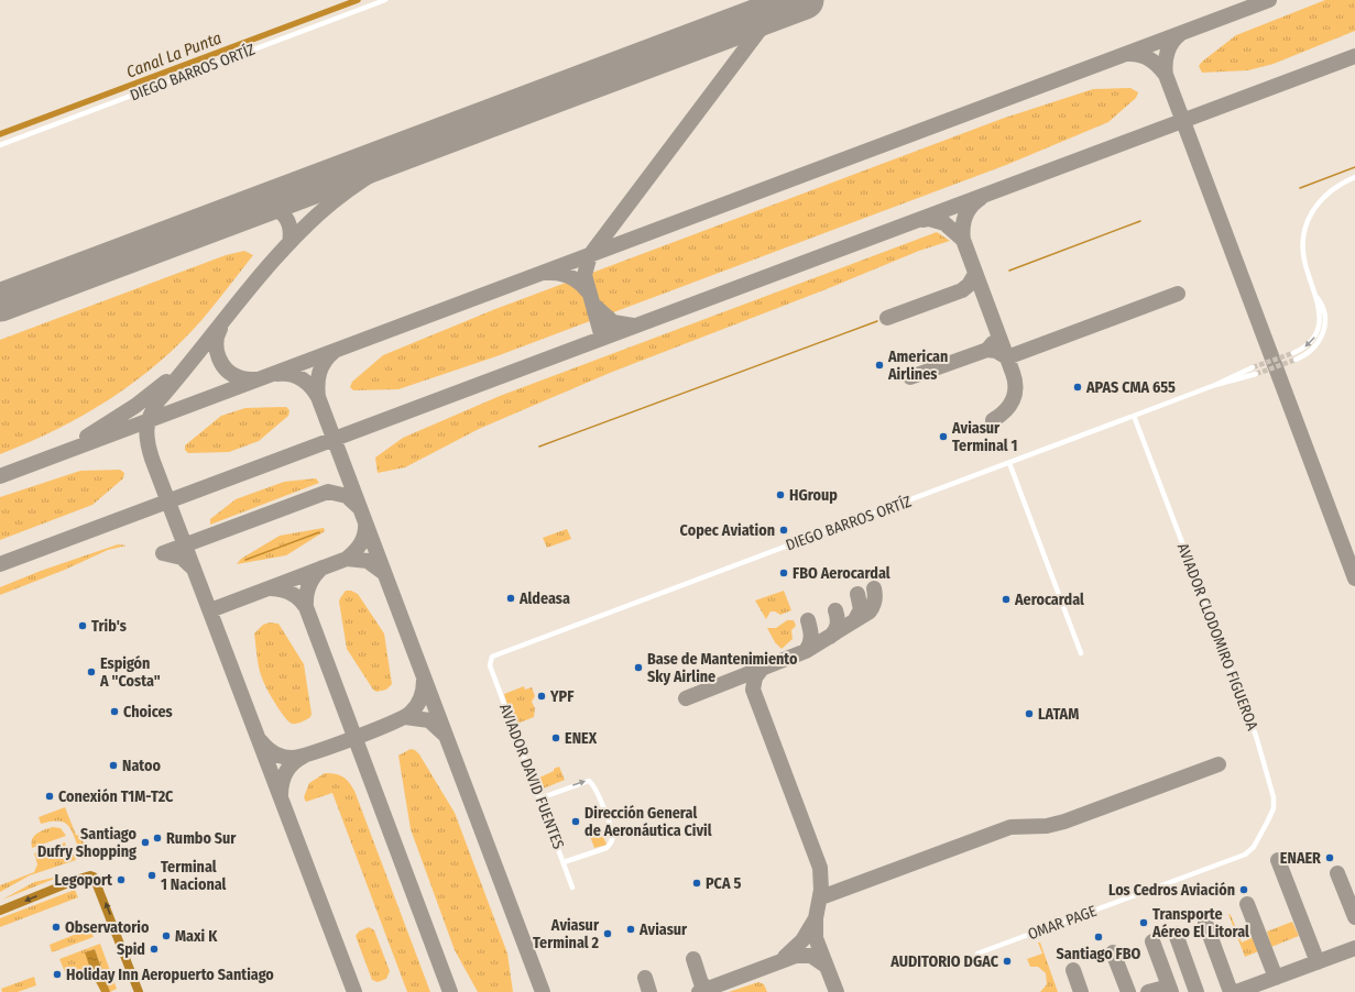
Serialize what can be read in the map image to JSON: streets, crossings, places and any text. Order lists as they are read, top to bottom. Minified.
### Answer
{"streets":{"street":["DIEGO BARROS ORTÍZ","AVIADOR CLODOMIRO FIGUEROA","AVIADOR DAVID FUENTES","OMAR PAGE"]},"crossings":[["DIEGO BARROS ORTÍZ","AVIADOR CLODOMIRO FIGUEROA"],["DIEGO BARROS ORTÍZ","AVIADOR DAVID FUENTES"],["AVIADOR CLODOMIRO FIGUEROA","OMAR PAGE"]],"water":["Canal La Punta"],"places":["American Airlines","APAS CMA 655","Aviasur Terminal 1","HGroup","Copec Aviation","FBO Aerocardal","Aldeasa","Aerocardal","Trib's","Base de Mantenimiento Sky Airline","Espigón A \"Costa\"","YPF","Choices","LATAM","ENEX","Natoo","Conexión T1M-T2C","Dirección General de Aeronáutica Civil","Rumbo Sur","Santiago Dufry Shopping","ENAER","Terminal 1 Nacional","Legoport","PCA 5","Los Cedros Aviación","Transporte Aéreo El Litoral","Observatorio","Aviasur","Aviasur Terminal 2","Maxi K","Santiago FBO","Spid","AUDITORIO DGAC","Holiday Inn Aeropuerto Santiago"]}
